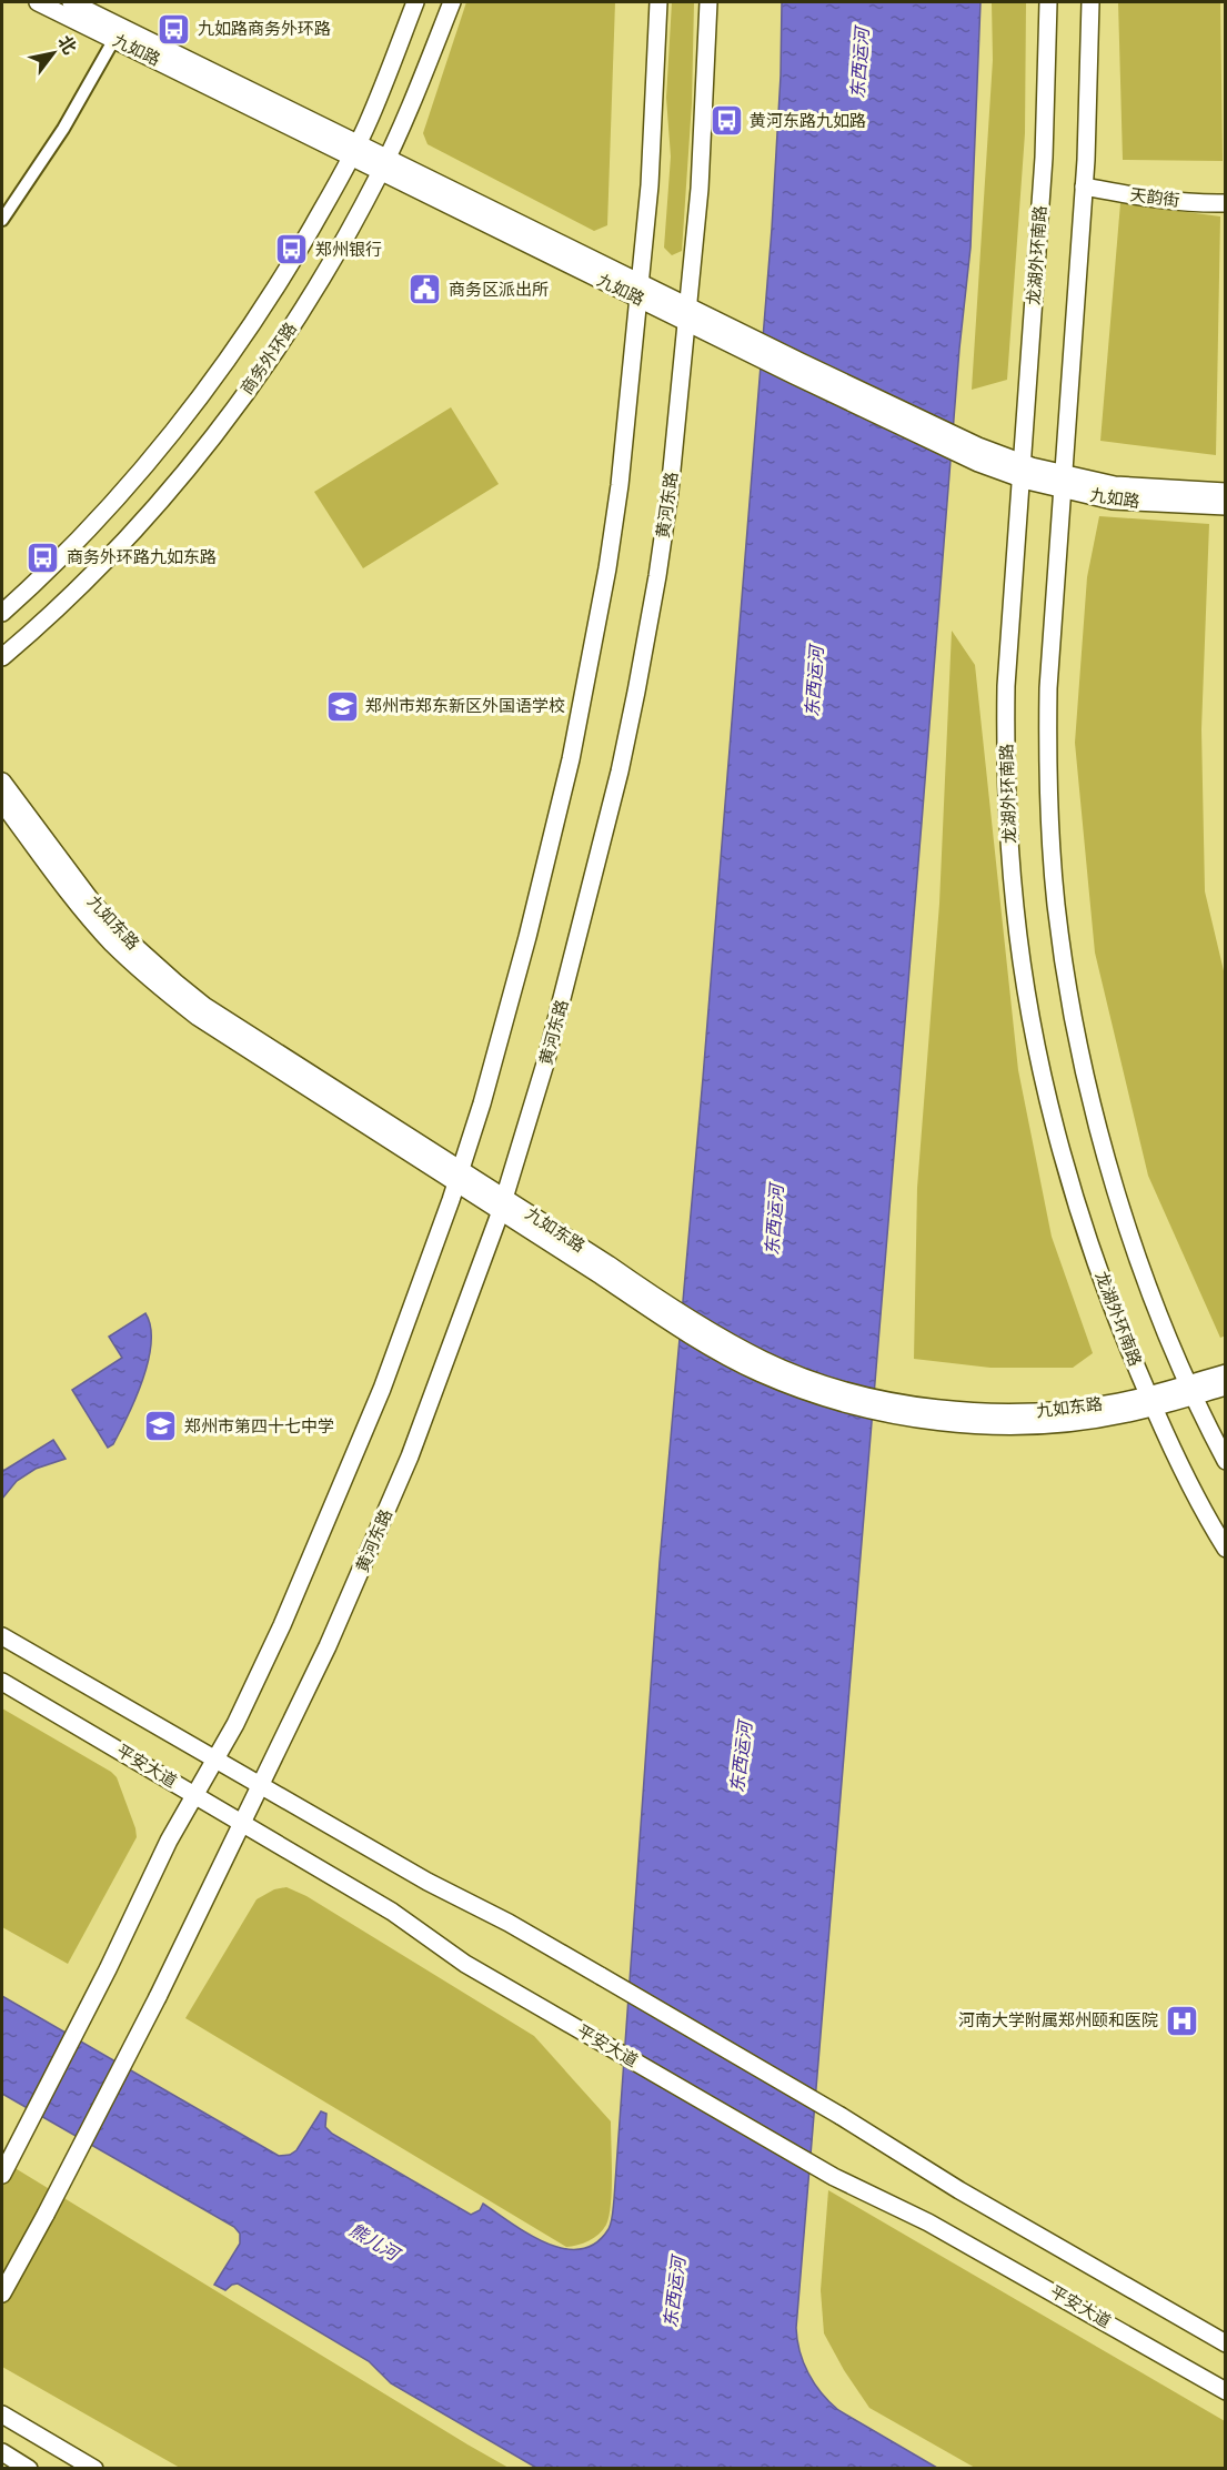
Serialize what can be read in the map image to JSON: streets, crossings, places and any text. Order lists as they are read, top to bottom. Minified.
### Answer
{"streets":{"main road":["九如路","天韵街","龙湖外环南路","商务外环路","黄河东路","九如东路","平安大道"]},"crossings":[["九如路","龙湖外环南路"],["九如路","商务外环路"],["九如路","黄河东路"],["龙湖外环南路","九如东路"],["黄河东路","九如东路"],["黄河东路","平安大道"]],"water":["东西运河","熊儿河"],"places":{"bus stop":["九如路商务外环路","黄河东路九如路","郑州银行","商务外环路九如东路"],"public building":["商务区派出所"],"school or university":["郑州市郑东新区外国语学校","郑州市第四十七中学"],"hospital":["河南大学附属郑州颐和医院"]},"north":"top right"}
